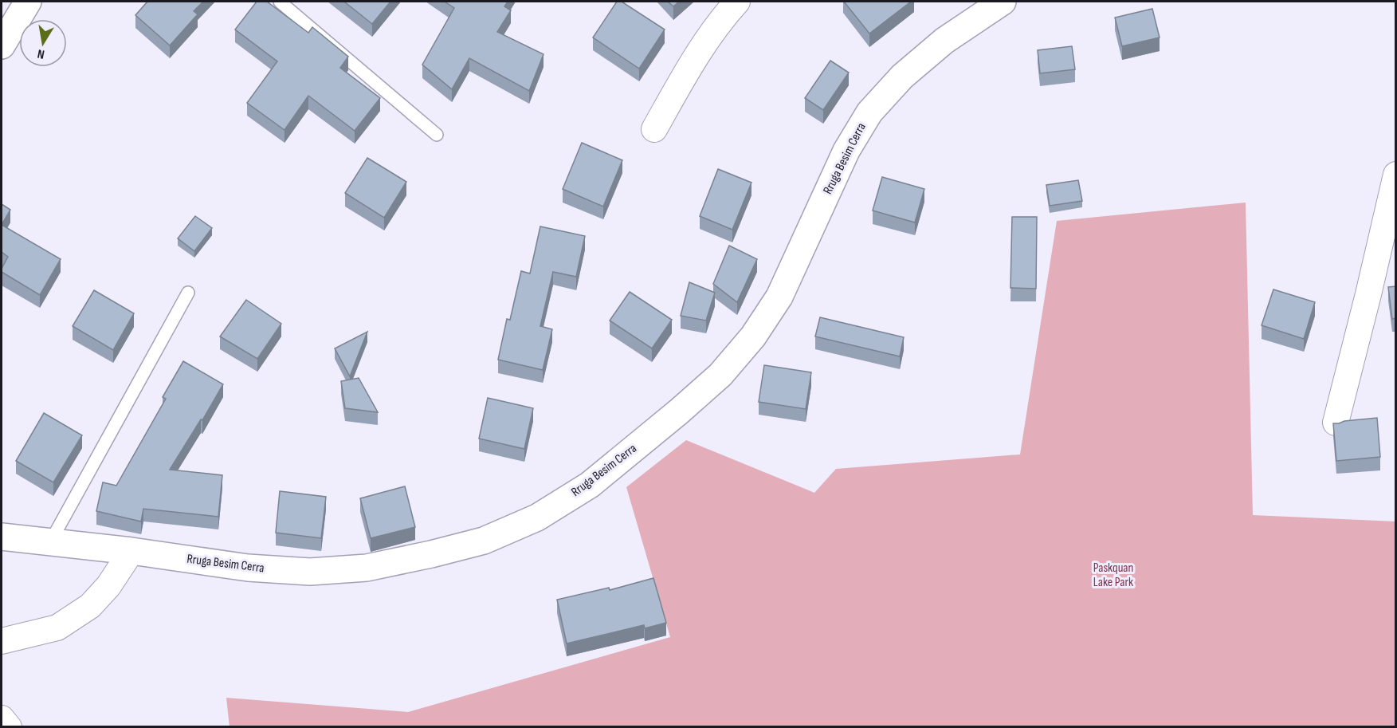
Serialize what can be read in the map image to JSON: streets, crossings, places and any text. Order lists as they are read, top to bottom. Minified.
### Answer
{"streets":{"street":["Rruga Besim Cerra"]},"parks":["Paskquan Lake Park"],"north":"bottom"}
